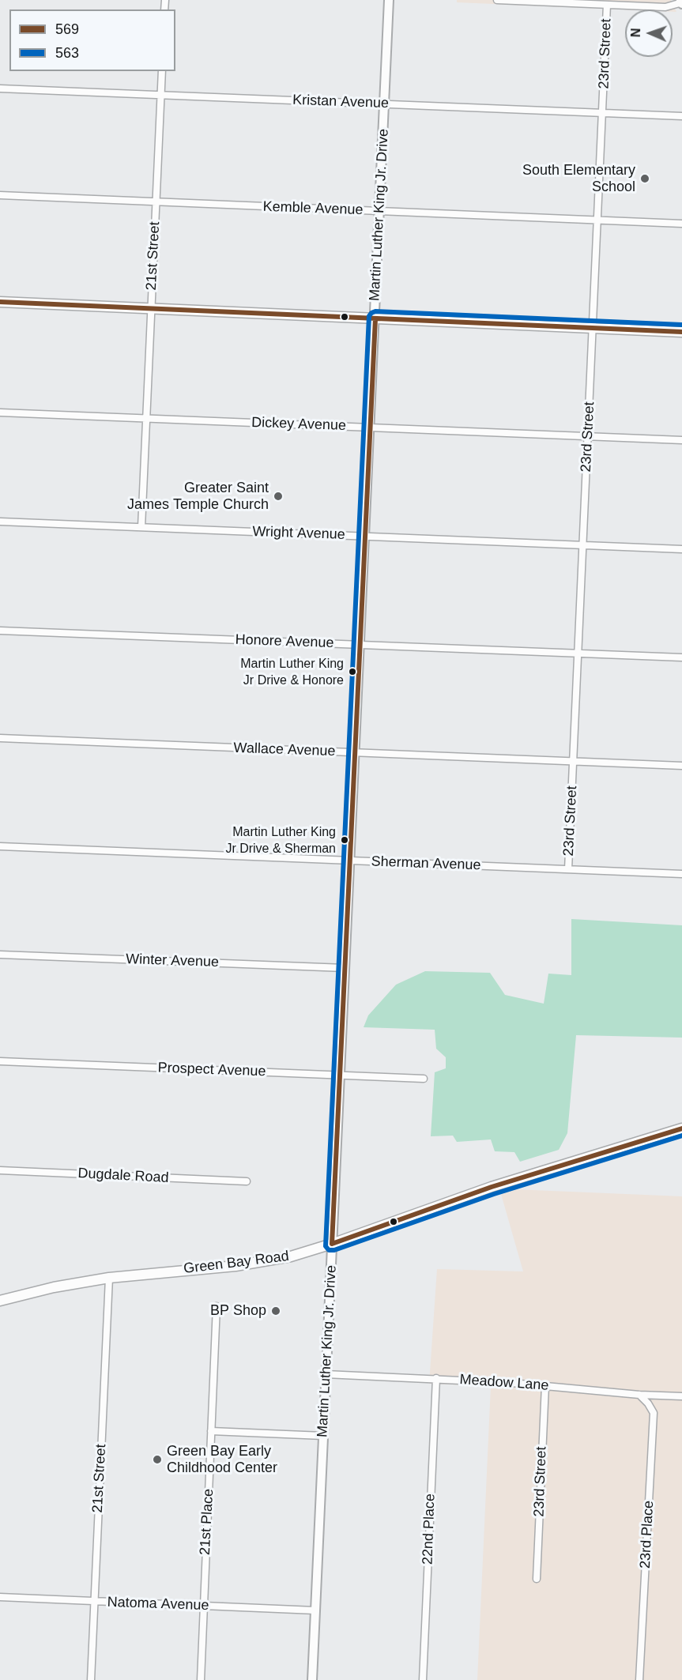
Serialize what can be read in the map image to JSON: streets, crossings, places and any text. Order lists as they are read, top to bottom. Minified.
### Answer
{"streets":{"main road":["Green Bay Road"],"street":["23rd Street","Kristan Avenue","Kemble Avenue","Martin Luther King Jr. Drive","21st Street","Dickey Avenue","Wright Avenue","Honore Avenue","Wallace Avenue","Sherman Avenue","Winter Avenue","Prospect Avenue","Dugdale Road","Meadow Lane","21st Place","22nd Place","23rd Place","Natoma Avenue"]},"crossings":[["23rd Street","Kristan Avenue"],["23rd Street","Kemble Avenue"],["23rd Street","Dickey Avenue"],["23rd Street","Wright Avenue"],["23rd Street","Honore Avenue"],["23rd Street","Wallace Avenue"],["23rd Street","Sherman Avenue"],["23rd Street","Meadow Lane"],["Kristan Avenue","Martin Luther King Jr. Drive"],["Kristan Avenue","21st Street"],["Kemble Avenue","Martin Luther King Jr. Drive"],["Kemble Avenue","21st Street"],["Martin Luther King Jr. Drive","Dickey Avenue"],["Martin Luther King Jr. Drive","Wright Avenue"],["Martin Luther King Jr. Drive","Honore Avenue"],["Martin Luther King Jr. Drive","Wallace Avenue"],["Martin Luther King Jr. Drive","Sherman Avenue"],["Martin Luther King Jr. Drive","Winter Avenue"],["Martin Luther King Jr. Drive","Prospect Avenue"],["Martin Luther King Jr. Drive","Green Bay Road"],["Martin Luther King Jr. Drive","Meadow Lane"],["Martin Luther King Jr. Drive","Natoma Avenue"],["21st Street","Dickey Avenue"],["21st Street","Wright Avenue"],["21st Street","Green Bay Road"],["21st Street","Natoma Avenue"],["Meadow Lane","22nd Place"],["Meadow Lane","23rd Place"],["21st Place","Natoma Avenue"]],"places":["South Elementary School","Greater Saint James Temple Church","Martin Luther King Jr Drive & Honore","Martin Luther King Jr Drive & Sherman","BP Shop","Green Bay Early Childhood Center"],"lines":["transit line 569","transit line 563"],"legend":["569","563"],"north":"left"}
